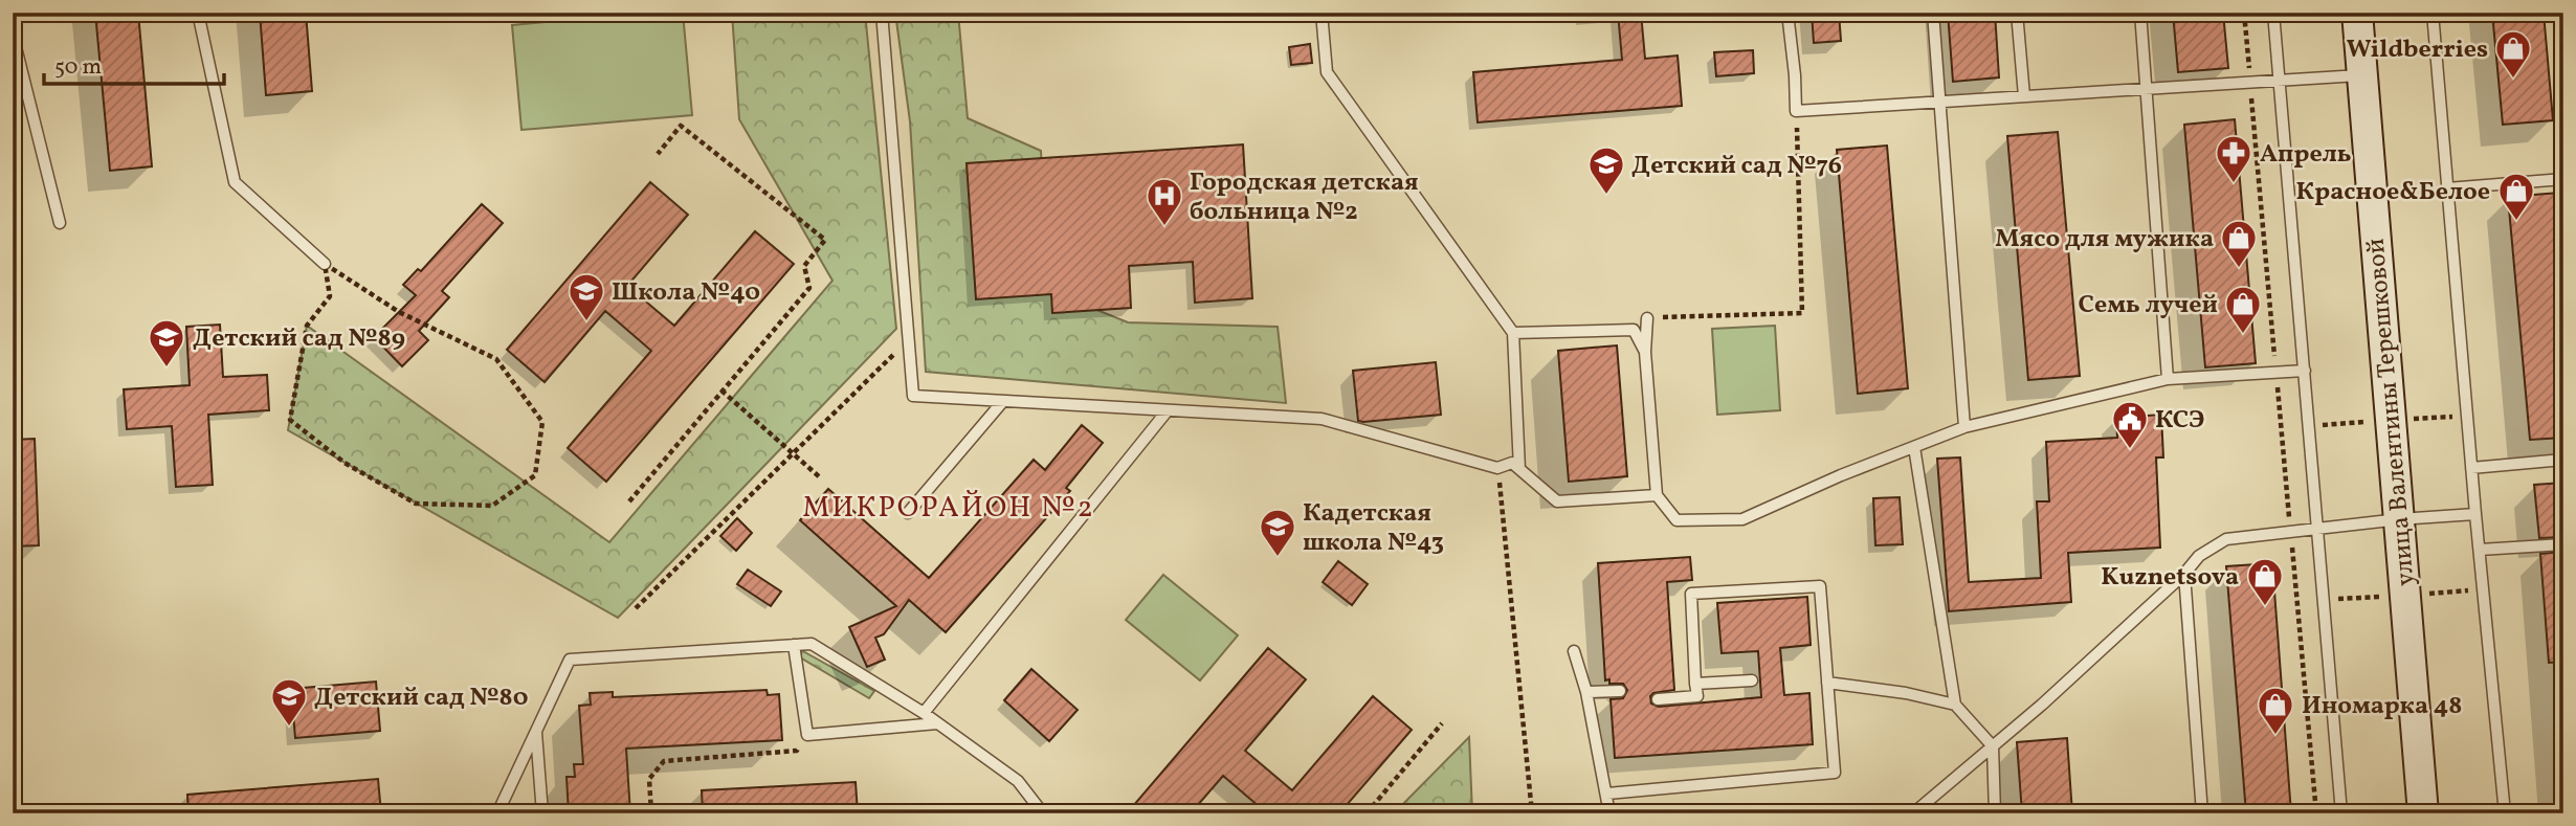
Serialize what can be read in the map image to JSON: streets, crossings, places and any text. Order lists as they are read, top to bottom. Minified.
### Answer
{"streets":{"main road":["улица Валентины Терешковой"]},"districts":["МИКРОРАЙОН №2"],"places":{"shop":["Wildberries","Красное&Белое","Мясо для мужика","Семь лучей","Kuznetsova","Иномарка 48"],"pharmacy":["Апрель"],"school or university":["Детский сад №76","Школа №40","Детский сад №89","Кадетская школа №43","Детский сад №80"],"hospital":["Городская детская больница №2"],"public building":["КСЭ"]},"scale_bar":"50 m"}
